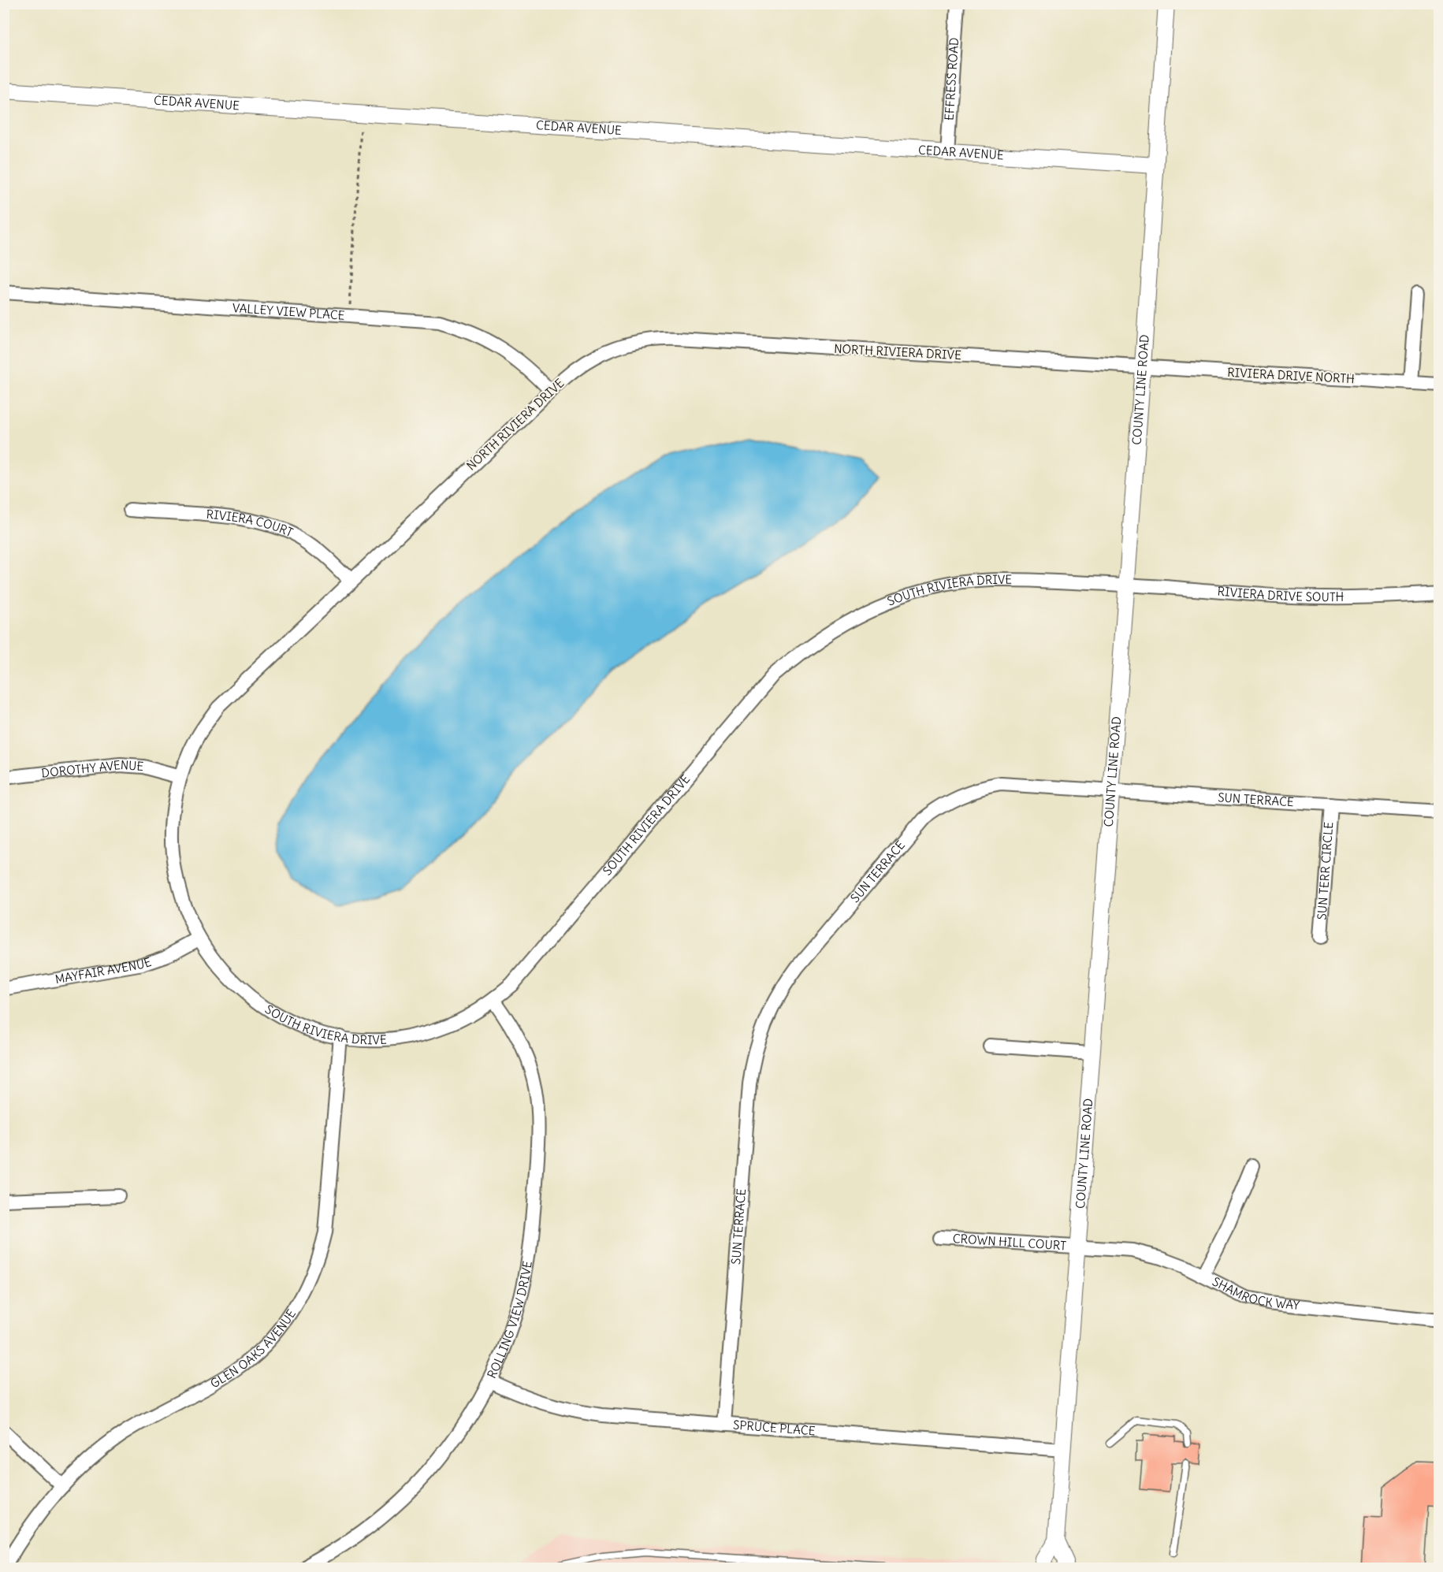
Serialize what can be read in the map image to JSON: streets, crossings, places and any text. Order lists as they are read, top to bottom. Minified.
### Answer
{"streets":{"street":["EFFRESS ROAD","CEDAR AVENUE","VALLEY VIEW PLACE","NORTH RIVIERA DRIVE","RIVIERA DRIVE NORTH","COUNTY LINE ROAD","RIVIERA COURT","SOUTH RIVIERA DRIVE","RIVIERA DRIVE SOUTH","DOROTHY AVENUE","SUN TERRACE","SUN TERR CIRCLE","MAYFAIR AVENUE","CROWN HILL COURT","SHAMROCK WAY","ROLLING VIEW DRIVE","GLEN OAKS AVENUE","SPRUCE PLACE"]},"crossings":[["EFFRESS ROAD","CEDAR AVENUE"],["CEDAR AVENUE","COUNTY LINE ROAD"],["VALLEY VIEW PLACE","NORTH RIVIERA DRIVE"],["NORTH RIVIERA DRIVE","RIVIERA DRIVE NORTH"],["NORTH RIVIERA DRIVE","COUNTY LINE ROAD"],["NORTH RIVIERA DRIVE","RIVIERA COURT"],["NORTH RIVIERA DRIVE","SOUTH RIVIERA DRIVE"],["NORTH RIVIERA DRIVE","DOROTHY AVENUE"],["NORTH RIVIERA DRIVE","MAYFAIR AVENUE"],["RIVIERA DRIVE NORTH","COUNTY LINE ROAD"],["COUNTY LINE ROAD","SOUTH RIVIERA DRIVE"],["COUNTY LINE ROAD","RIVIERA DRIVE SOUTH"],["COUNTY LINE ROAD","SUN TERRACE"],["COUNTY LINE ROAD","CROWN HILL COURT"],["COUNTY LINE ROAD","SHAMROCK WAY"],["COUNTY LINE ROAD","SPRUCE PLACE"],["SOUTH RIVIERA DRIVE","RIVIERA DRIVE SOUTH"],["SOUTH RIVIERA DRIVE","MAYFAIR AVENUE"],["SOUTH RIVIERA DRIVE","ROLLING VIEW DRIVE"],["SOUTH RIVIERA DRIVE","GLEN OAKS AVENUE"],["SUN TERRACE","SUN TERR CIRCLE"],["SUN TERRACE","SPRUCE PLACE"],["CROWN HILL COURT","SHAMROCK WAY"],["ROLLING VIEW DRIVE","SPRUCE PLACE"]]}
